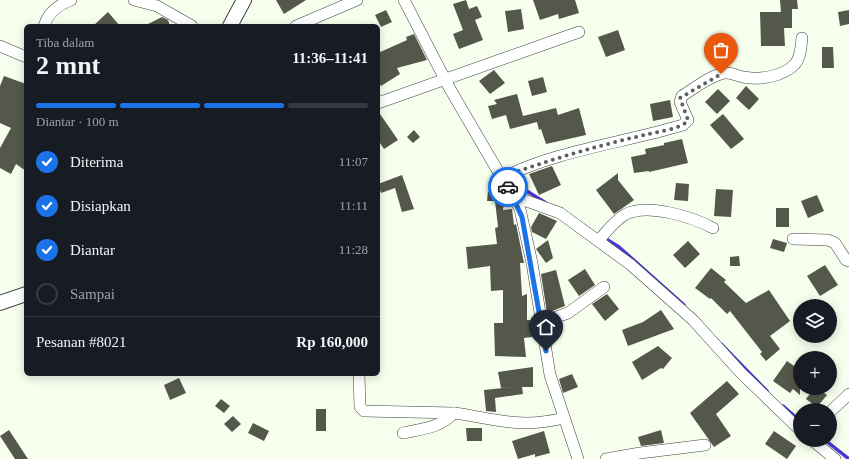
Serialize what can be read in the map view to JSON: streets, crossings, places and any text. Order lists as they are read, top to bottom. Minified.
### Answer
{"page":{"heading":["2 mnt","Tiba dalam","11:36–11:41"],"panel":["Pesanan #8021","Rp 160,000"],"bar":"Diantar · 100 m","list":[["Diterima","11:07"],["Disiapkan","11:11"],["Diantar","11:28"],"Sampai"],"map_buttons":["+","−"]}}
